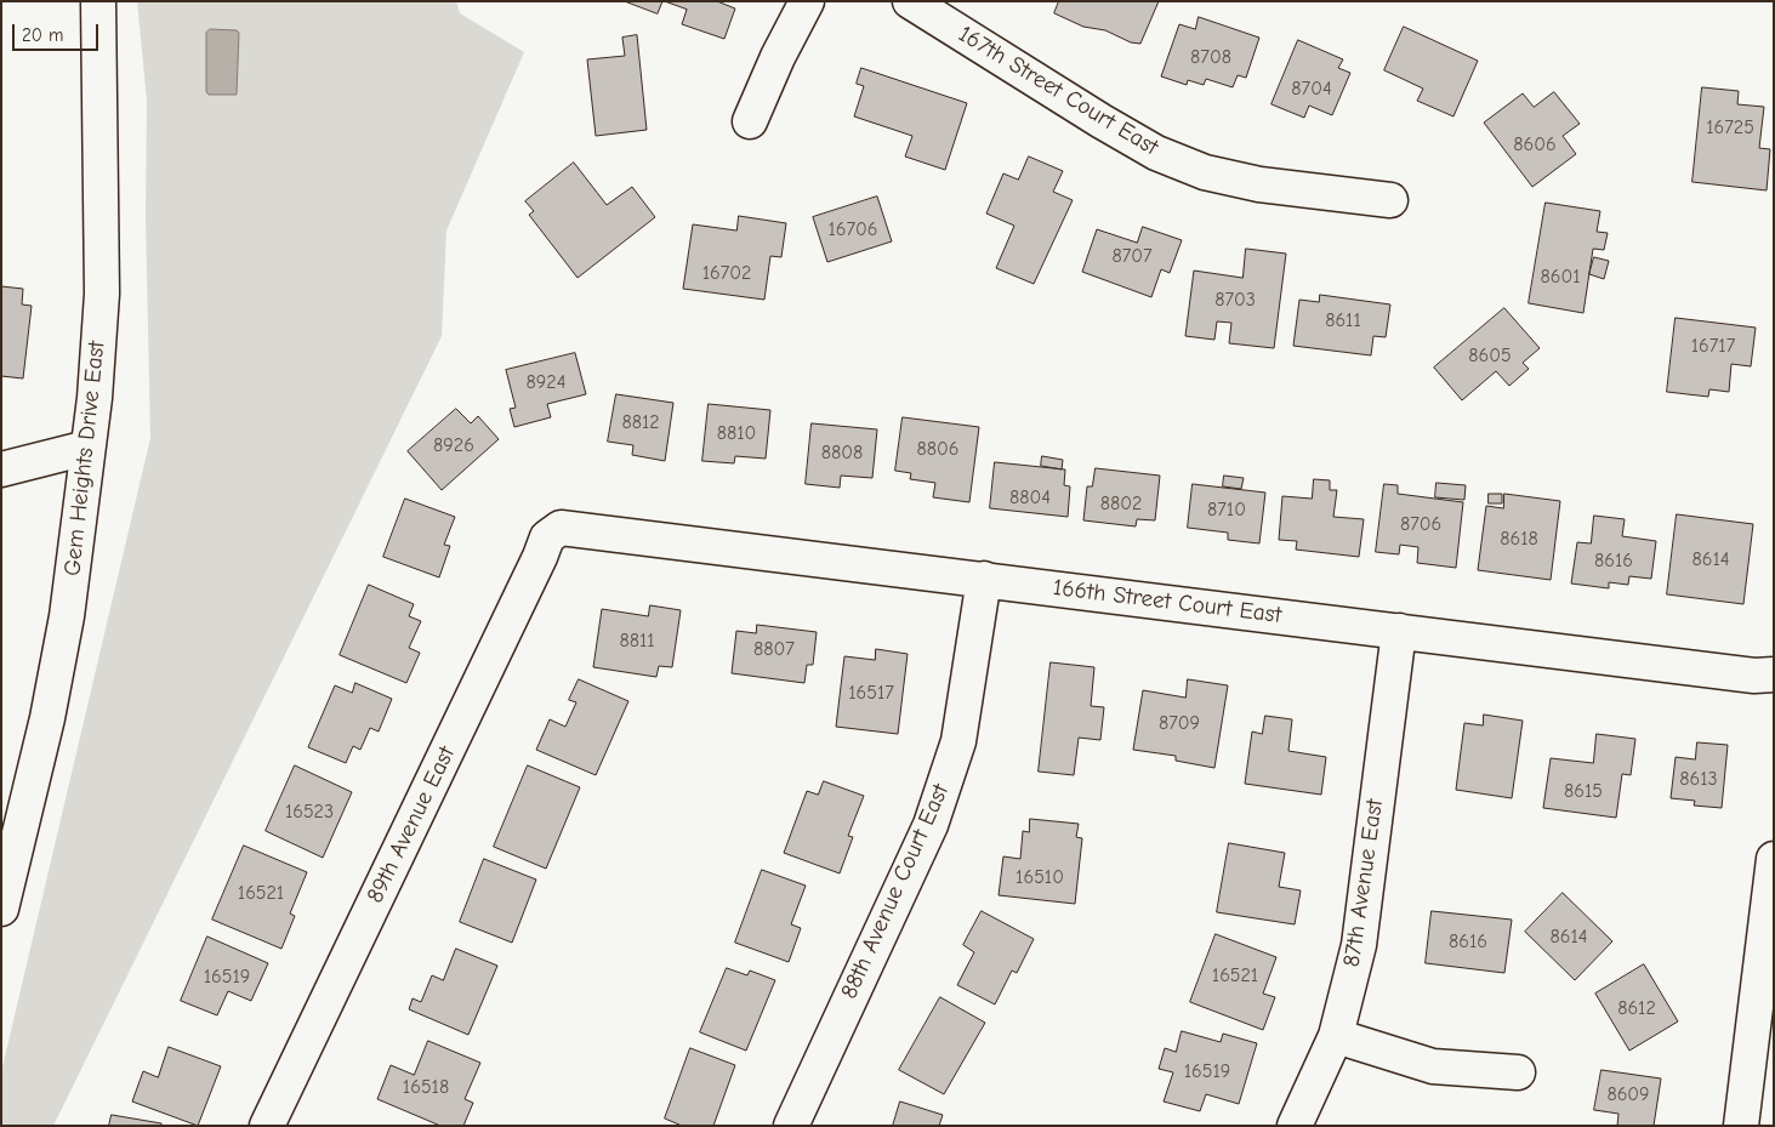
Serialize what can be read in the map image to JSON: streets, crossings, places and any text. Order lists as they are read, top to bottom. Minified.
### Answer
{"streets":{"street":["167th Street Court East","Gem Heights Drive East","166th Street Court East","89th Avenue East","87th Avenue East","88th Avenue Court East"]},"crossings":[["166th Street Court East","89th Avenue East"],["166th Street Court East","87th Avenue East"],["166th Street Court East","88th Avenue Court East"]],"house_numbers":["8708","8704","16725","8606","16706","8707","16702","8601","8703","8611","16717","8605","8924","8812","8810","8926","8806","8808","8804","8802","8710","8706","8618","8614","8616","8811","8807","16517","8709","8613","8615","16523","16510","16521","8614","8616","16521","16519","8612","16519","16518","8609"],"scale_bar":"20 m"}
